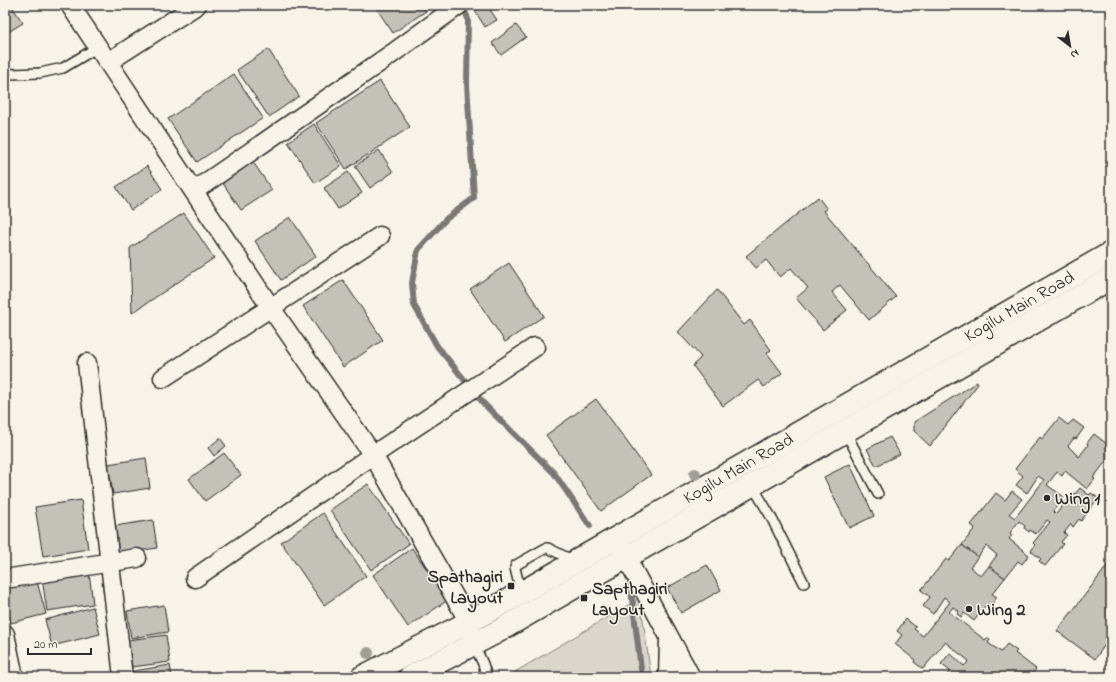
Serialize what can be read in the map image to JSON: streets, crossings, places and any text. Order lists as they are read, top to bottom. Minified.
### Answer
{"streets":{"main road":["Kogilu Main Road"]},"places":{"other":["Wing 1","Wing 2"],"transit":["Spathagiri Layout","Sapthagiri Layout"]},"scale_bar":"20 m","north":"bottom right"}
